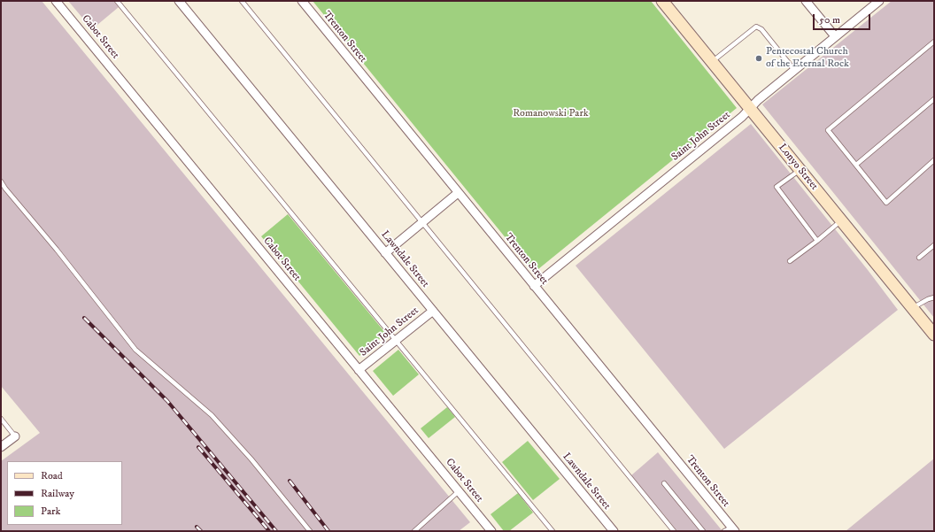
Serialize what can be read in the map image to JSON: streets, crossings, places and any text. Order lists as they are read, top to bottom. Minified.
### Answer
{"streets":{"street":["Cabot Street","Trenton Street","Saint John Street","Lonyo Street","Lawndale Street"]},"crossings":[["Cabot Street","Saint John Street"],["Trenton Street","Saint John Street"],["Saint John Street","Lonyo Street"],["Saint John Street","Lawndale Street"]],"parks":["Romanowski Park"],"places":["Pentecostal Church of the Eternal Rock"],"legend":["Road","Railway","Park"],"scale_bar":"50 m"}
